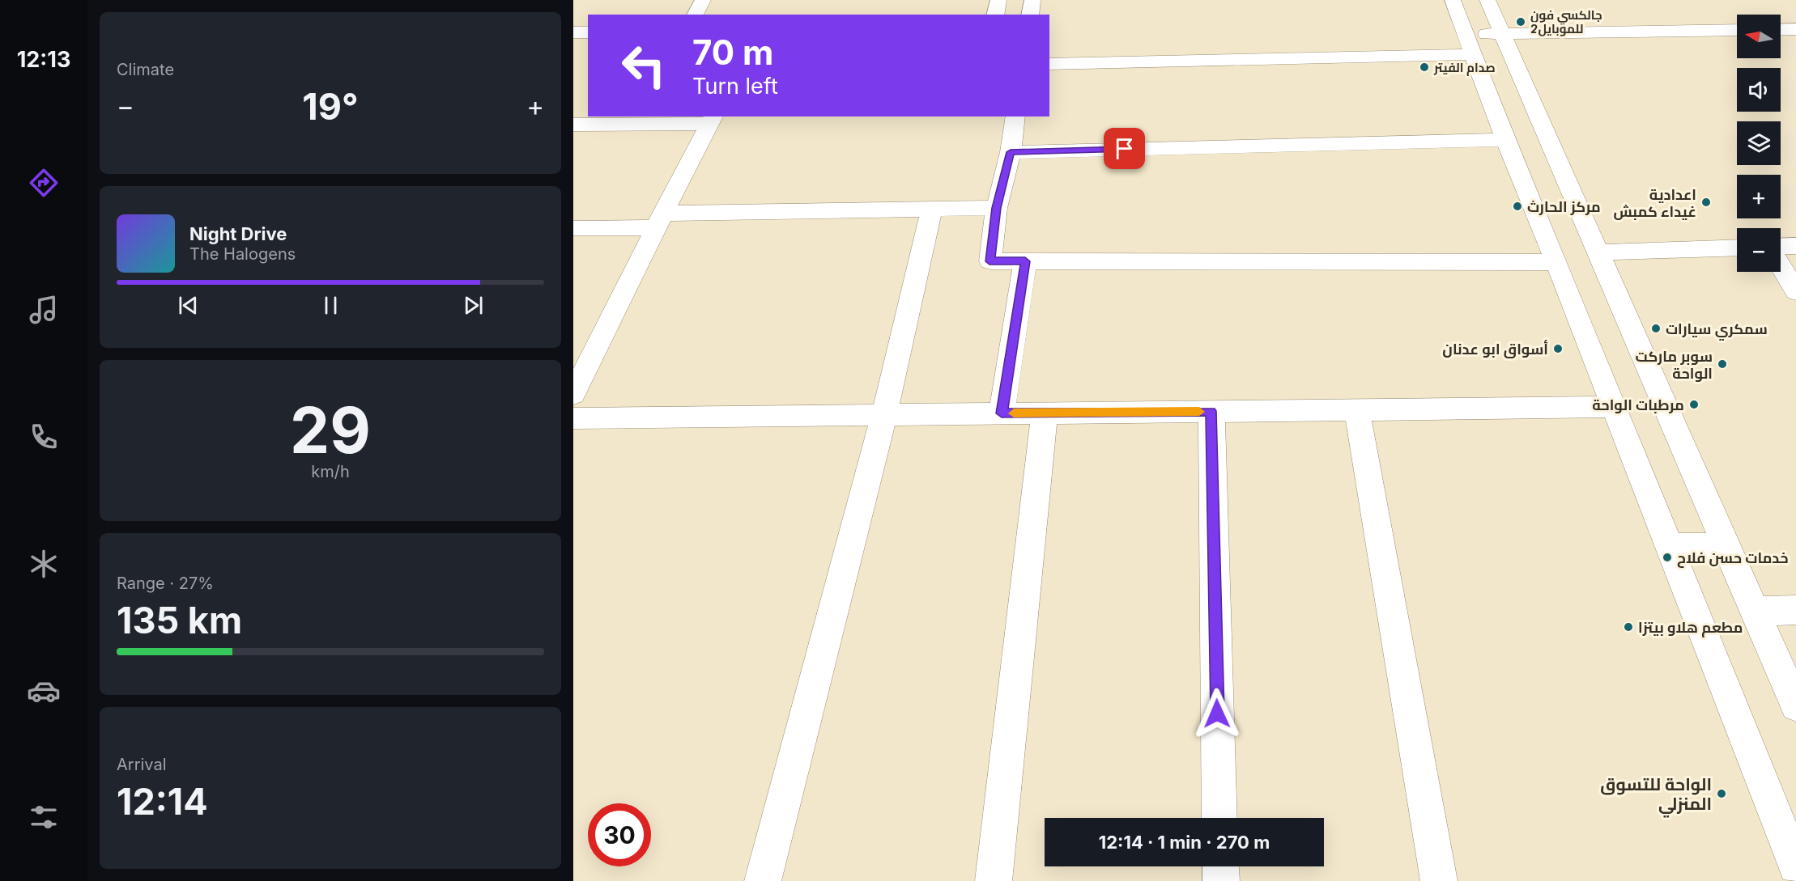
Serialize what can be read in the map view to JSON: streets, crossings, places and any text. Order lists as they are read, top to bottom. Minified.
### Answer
{"places":["جالكسي فون 2للموبايل","صدام الفيتر","اعدادية غيداء كمبش","مركز الحارث","سمكري سيارات","أسواق ابو عدنان","سوبر ماركت الواحة","مرطبات الواحة","خدمات حسن فلاح","مطعم هلاو بيتزا","الواحة للتسوق المنزلي"],"north":"left","page":{"tabs":"12:13","tile":["Climate",["29","km/h"],["Range · 27%","135 km"],["Arrival","12:14"]],"map_buttons":["+","−"],"turn":["70 m","Turn left"],"heat":["−","19°","+"],"song":["Night Drive","The Halogens"],"limit":"30","trip":"12:14 · 1 min · 270 m"}}
